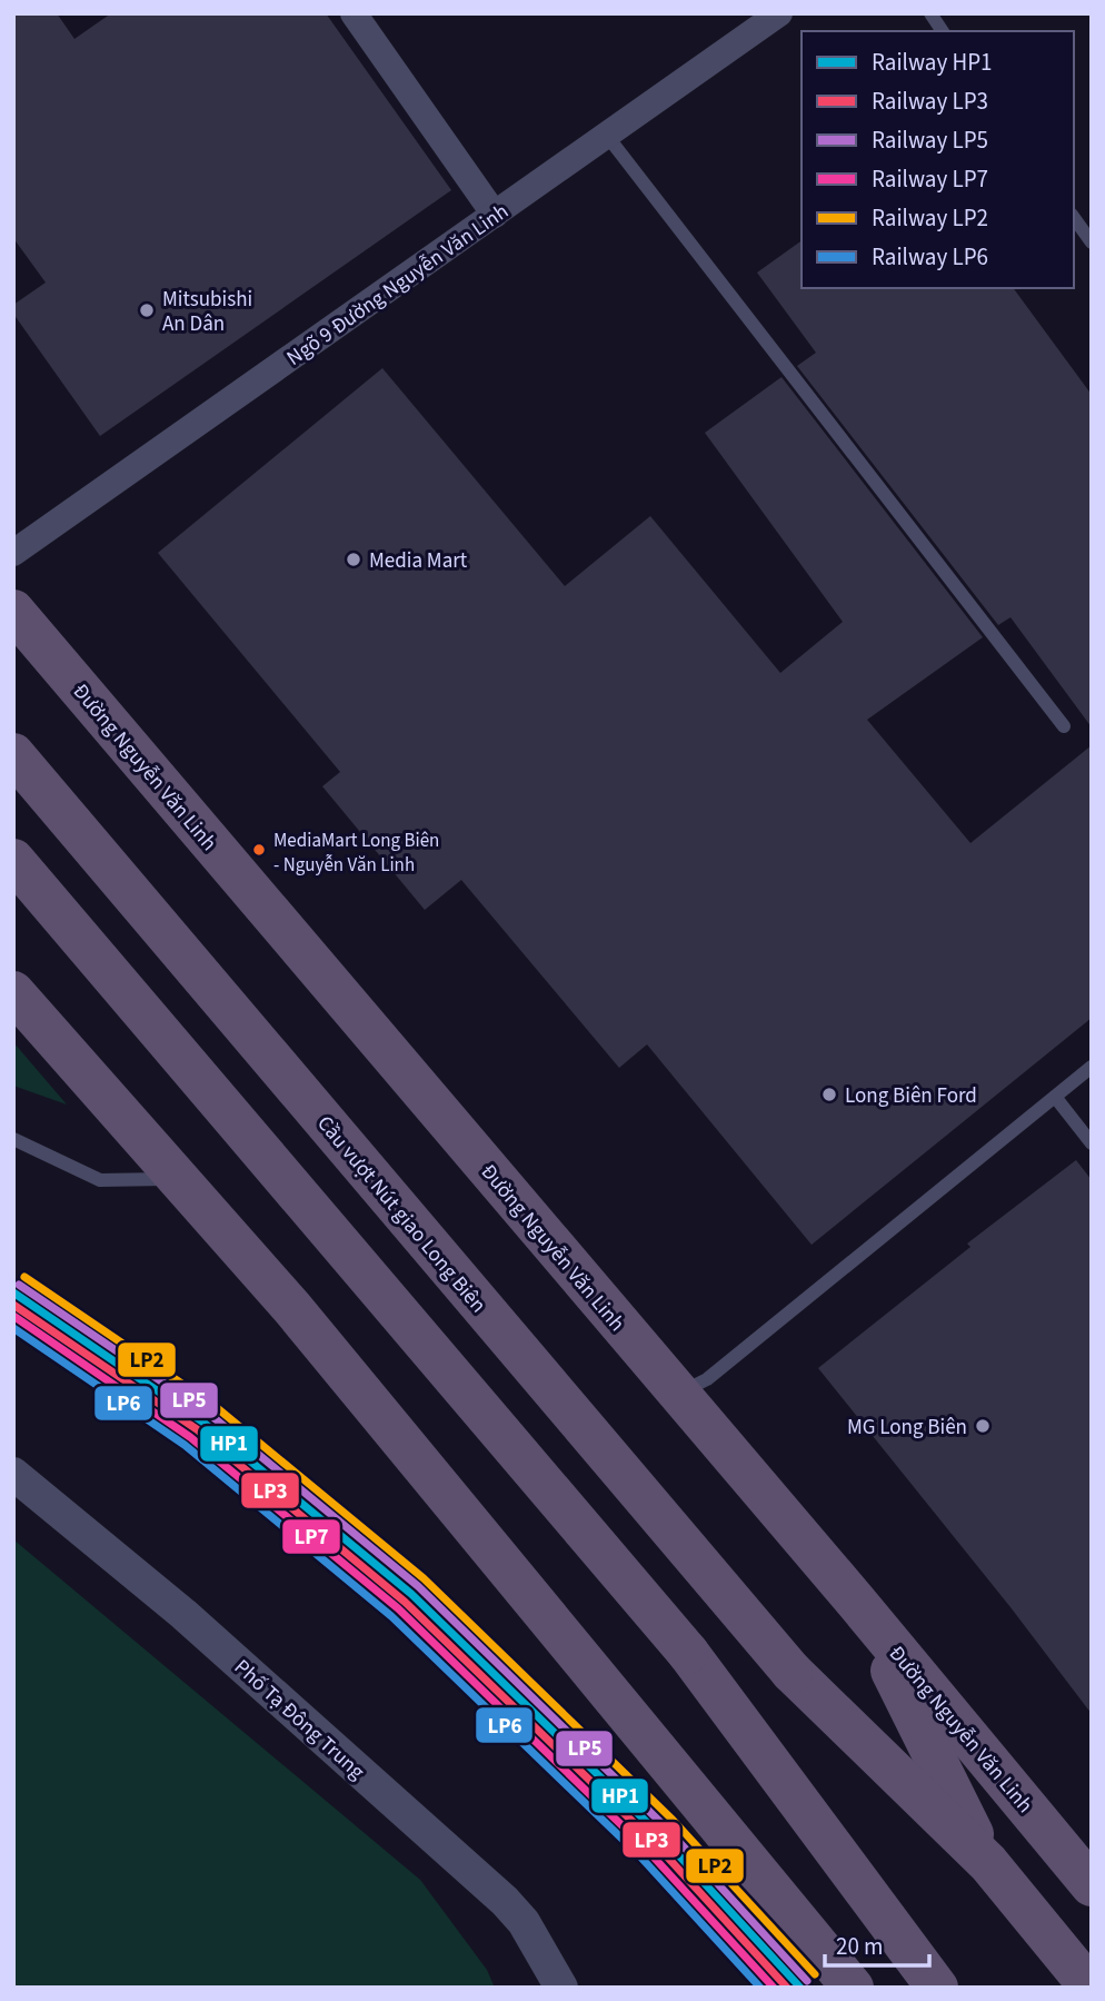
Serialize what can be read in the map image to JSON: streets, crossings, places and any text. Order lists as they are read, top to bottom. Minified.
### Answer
{"streets":{"highway":["Đường Nguyễn Văn Linh","Cầu vượt Nút giao Long Biên"],"street":["Ngõ 9 Đường Nguyễn Văn Linh","Phố Tạ Đông Trung"]},"places":["Mitsubishi An Dân","Media Mart","MediaMart Long Biên - Nguyễn Văn Linh","Long Biên Ford","MG Long Biên"],"lines":["rail line LP2","rail line LP5","rail line HP1","rail line LP3","rail line LP7","rail line LP6"],"legend":["Railway HP1","Railway LP3","Railway LP5","Railway LP7","Railway LP2","Railway LP6"],"scale_bar":"20 m"}
